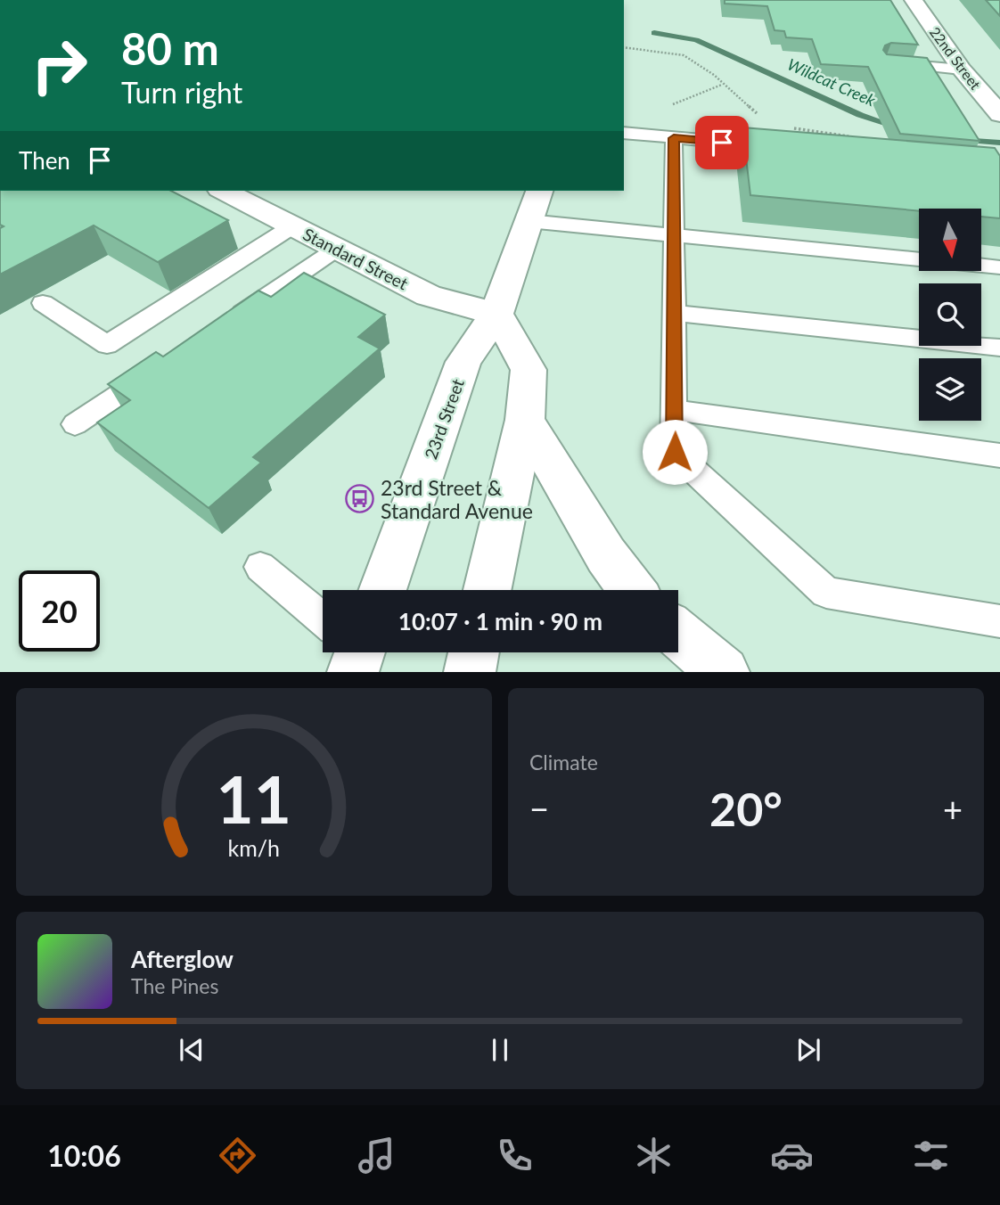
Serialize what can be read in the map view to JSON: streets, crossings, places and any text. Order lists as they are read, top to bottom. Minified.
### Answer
{"streets":{"street":["22nd Street","Standard Street","23rd Street"]},"crossings":[["Standard Street","23rd Street"]],"water":["Wildcat Creek"],"places":{"bus stop":["23rd Street & Standard Avenue"]},"north":"bottom","page":{"turn":["80 m","Turn right"],"then":"Then","limit":"20","trip":"10:07 · 1 min · 90 m","tile":"Climate","heat":["−","20°","+"],"song":["Afterglow","The Pines"],"tabs":"10:06","gauge":["11","km/h"]}}
